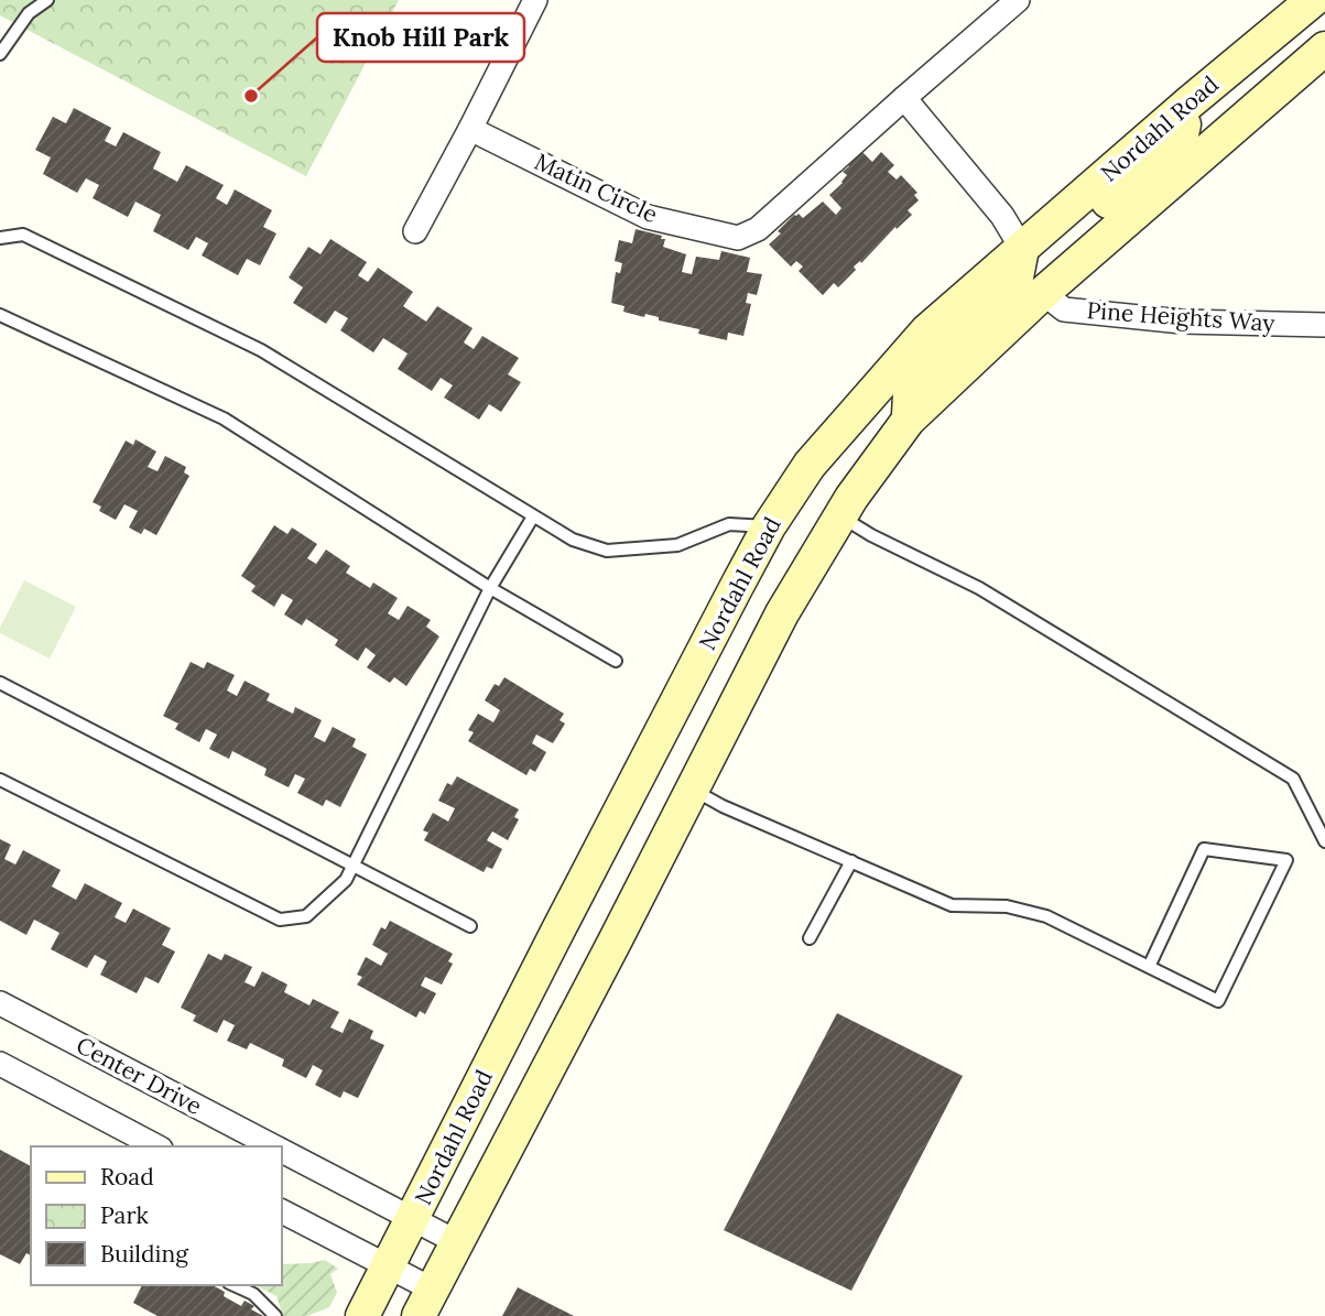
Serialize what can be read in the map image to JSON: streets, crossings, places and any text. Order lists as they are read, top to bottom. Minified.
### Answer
{"streets":{"main road":["Nordahl Road"],"street":["Matin Circle","Pine Heights Way","Center Drive"]},"crossings":[["Nordahl Road","Pine Heights Way"],["Nordahl Road","Center Drive"]],"places":["Knob Hill Park"],"legend":["Road","Park","Building"]}
